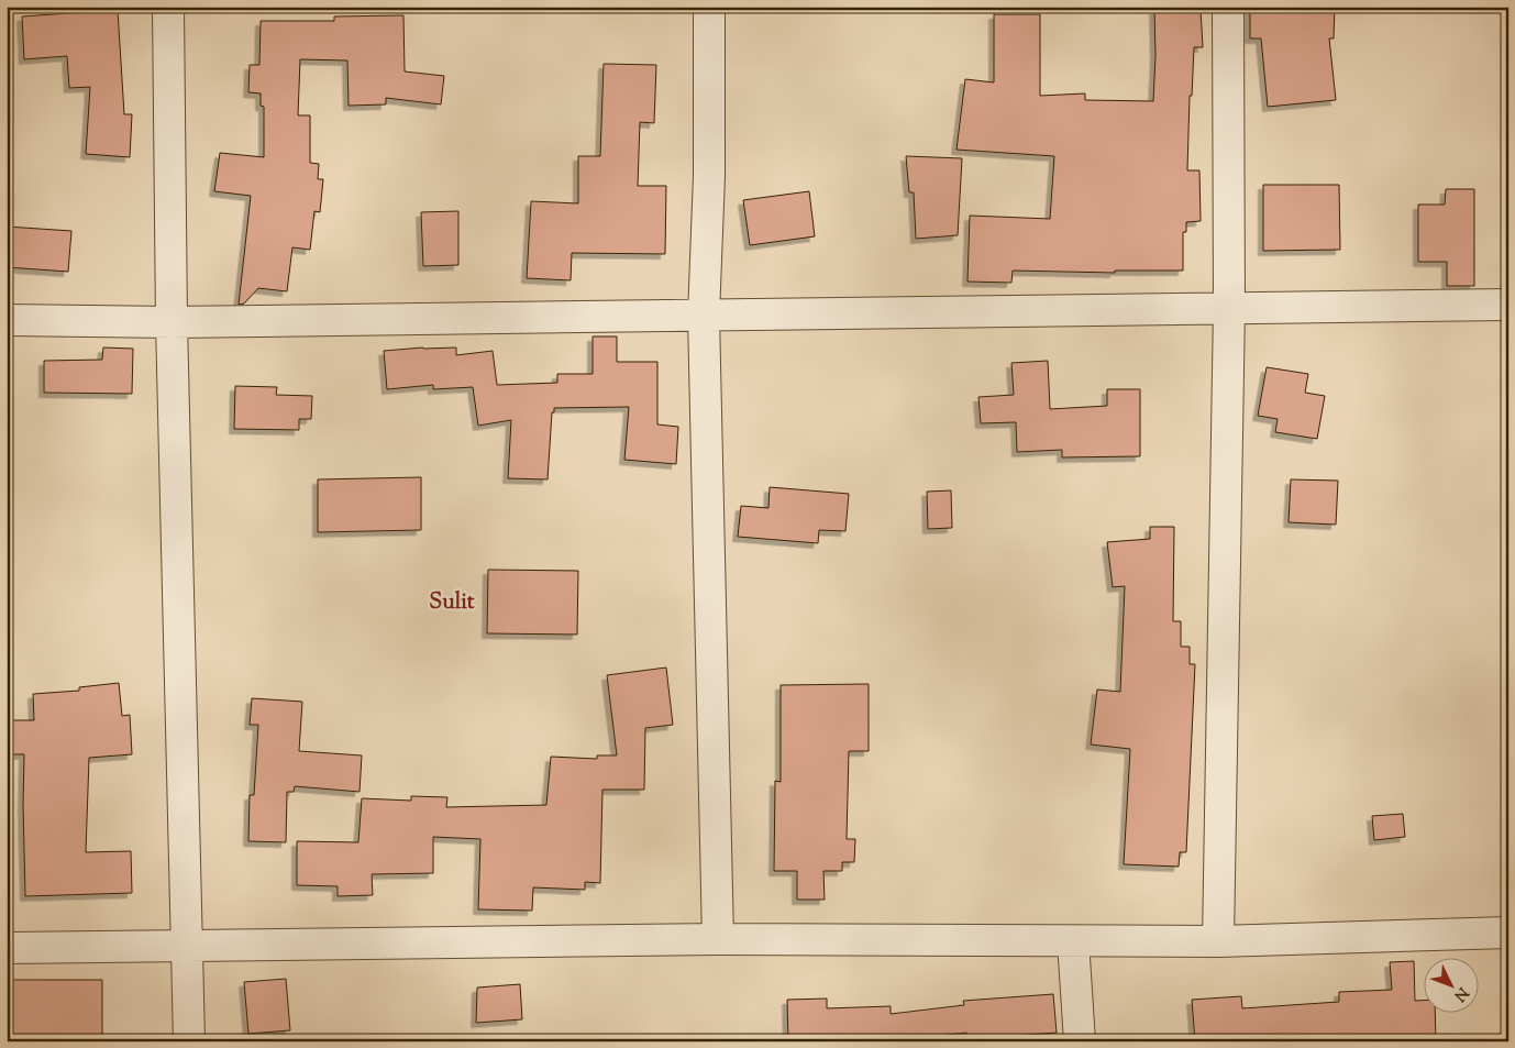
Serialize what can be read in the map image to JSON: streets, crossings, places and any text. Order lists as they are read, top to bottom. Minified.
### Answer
{"districts":["Sulit"],"north":"bottom right"}
